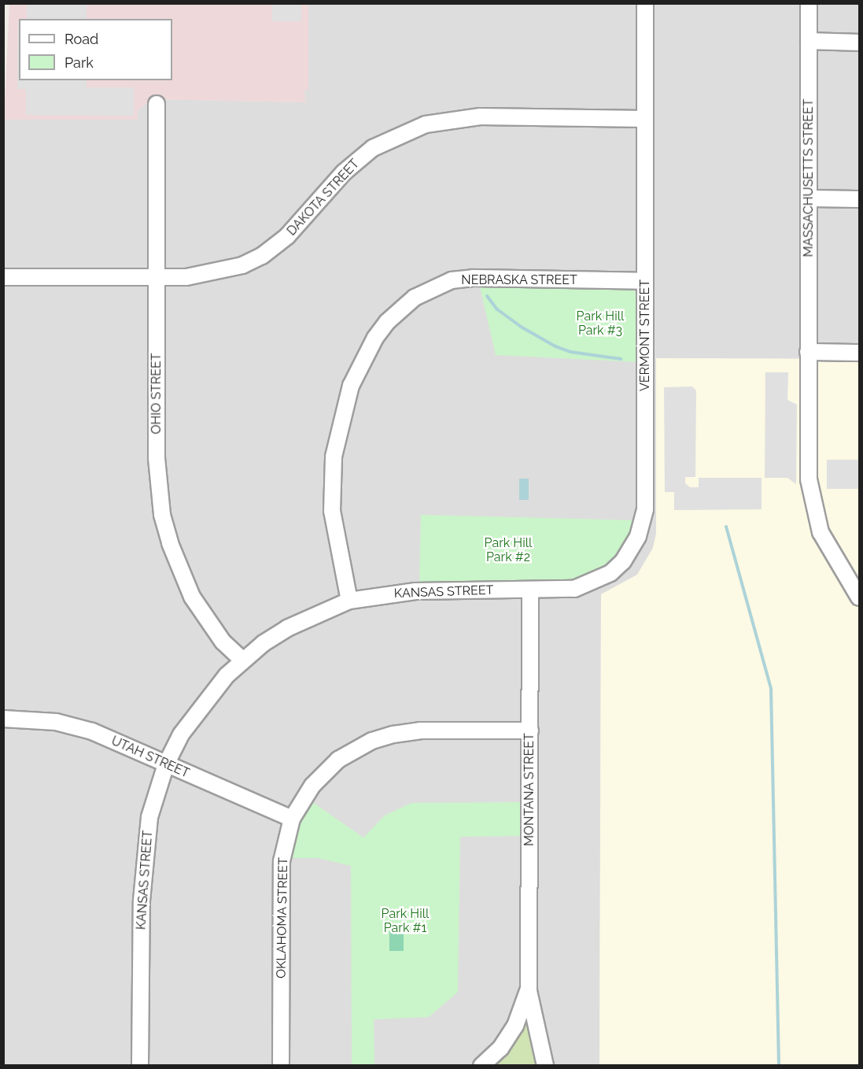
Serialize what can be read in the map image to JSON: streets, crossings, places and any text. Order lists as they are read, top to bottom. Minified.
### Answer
{"streets":{"street":["MASSACHUSETTS STREET","DAKOTA STREET","NEBRASKA STREET","VERMONT STREET","OHIO STREET","KANSAS STREET","UTAH STREET","MONTANA STREET","OKLAHOMA STREET"]},"crossings":[["DAKOTA STREET","VERMONT STREET"],["DAKOTA STREET","OHIO STREET"],["NEBRASKA STREET","VERMONT STREET"],["NEBRASKA STREET","KANSAS STREET"],["VERMONT STREET","KANSAS STREET"],["VERMONT STREET","MONTANA STREET"],["OHIO STREET","KANSAS STREET"],["KANSAS STREET","UTAH STREET"],["KANSAS STREET","MONTANA STREET"],["UTAH STREET","OKLAHOMA STREET"],["MONTANA STREET","OKLAHOMA STREET"]],"parks":["Park Hill Park #3","Park Hill Park #2","Park Hill Park #1"],"legend":["Road","Park"]}
